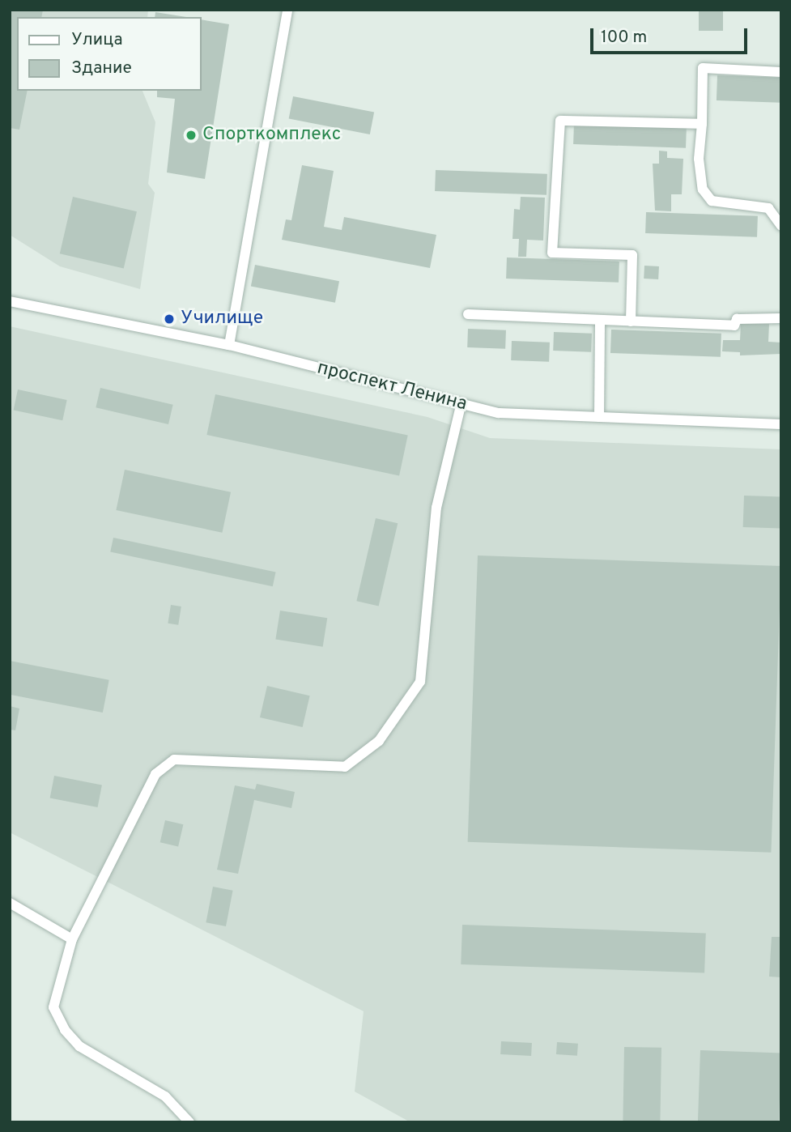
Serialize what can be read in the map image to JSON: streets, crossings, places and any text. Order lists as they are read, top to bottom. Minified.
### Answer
{"streets":{"street":["проспект Ленина"]},"places":["Спорткомплекс","Училище"],"legend":["Улица","Здание"],"scale_bar":"100 m"}
